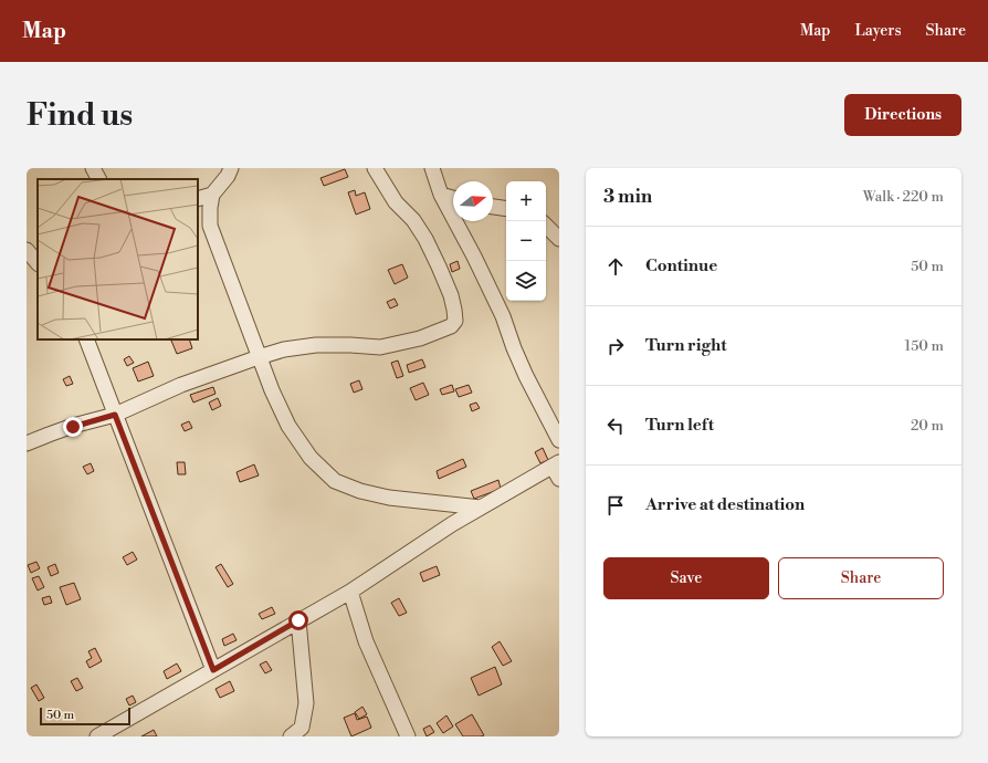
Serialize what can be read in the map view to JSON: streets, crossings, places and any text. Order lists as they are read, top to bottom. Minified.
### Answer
{"scale_bar":"50 m","north":"right","page":{"header":"Map","nav":["Map","Layers","Share"],"buttons":["Directions",["Save","Share"]],"title":"Find us","heading":["3 min","Walk · 220 m"],"map_buttons":["+","−"],"list":[["Continue","50 m"],["Turn right","150 m"],["Turn left","20 m"],"Arrive at destination"],"scale":"50 m"}}
